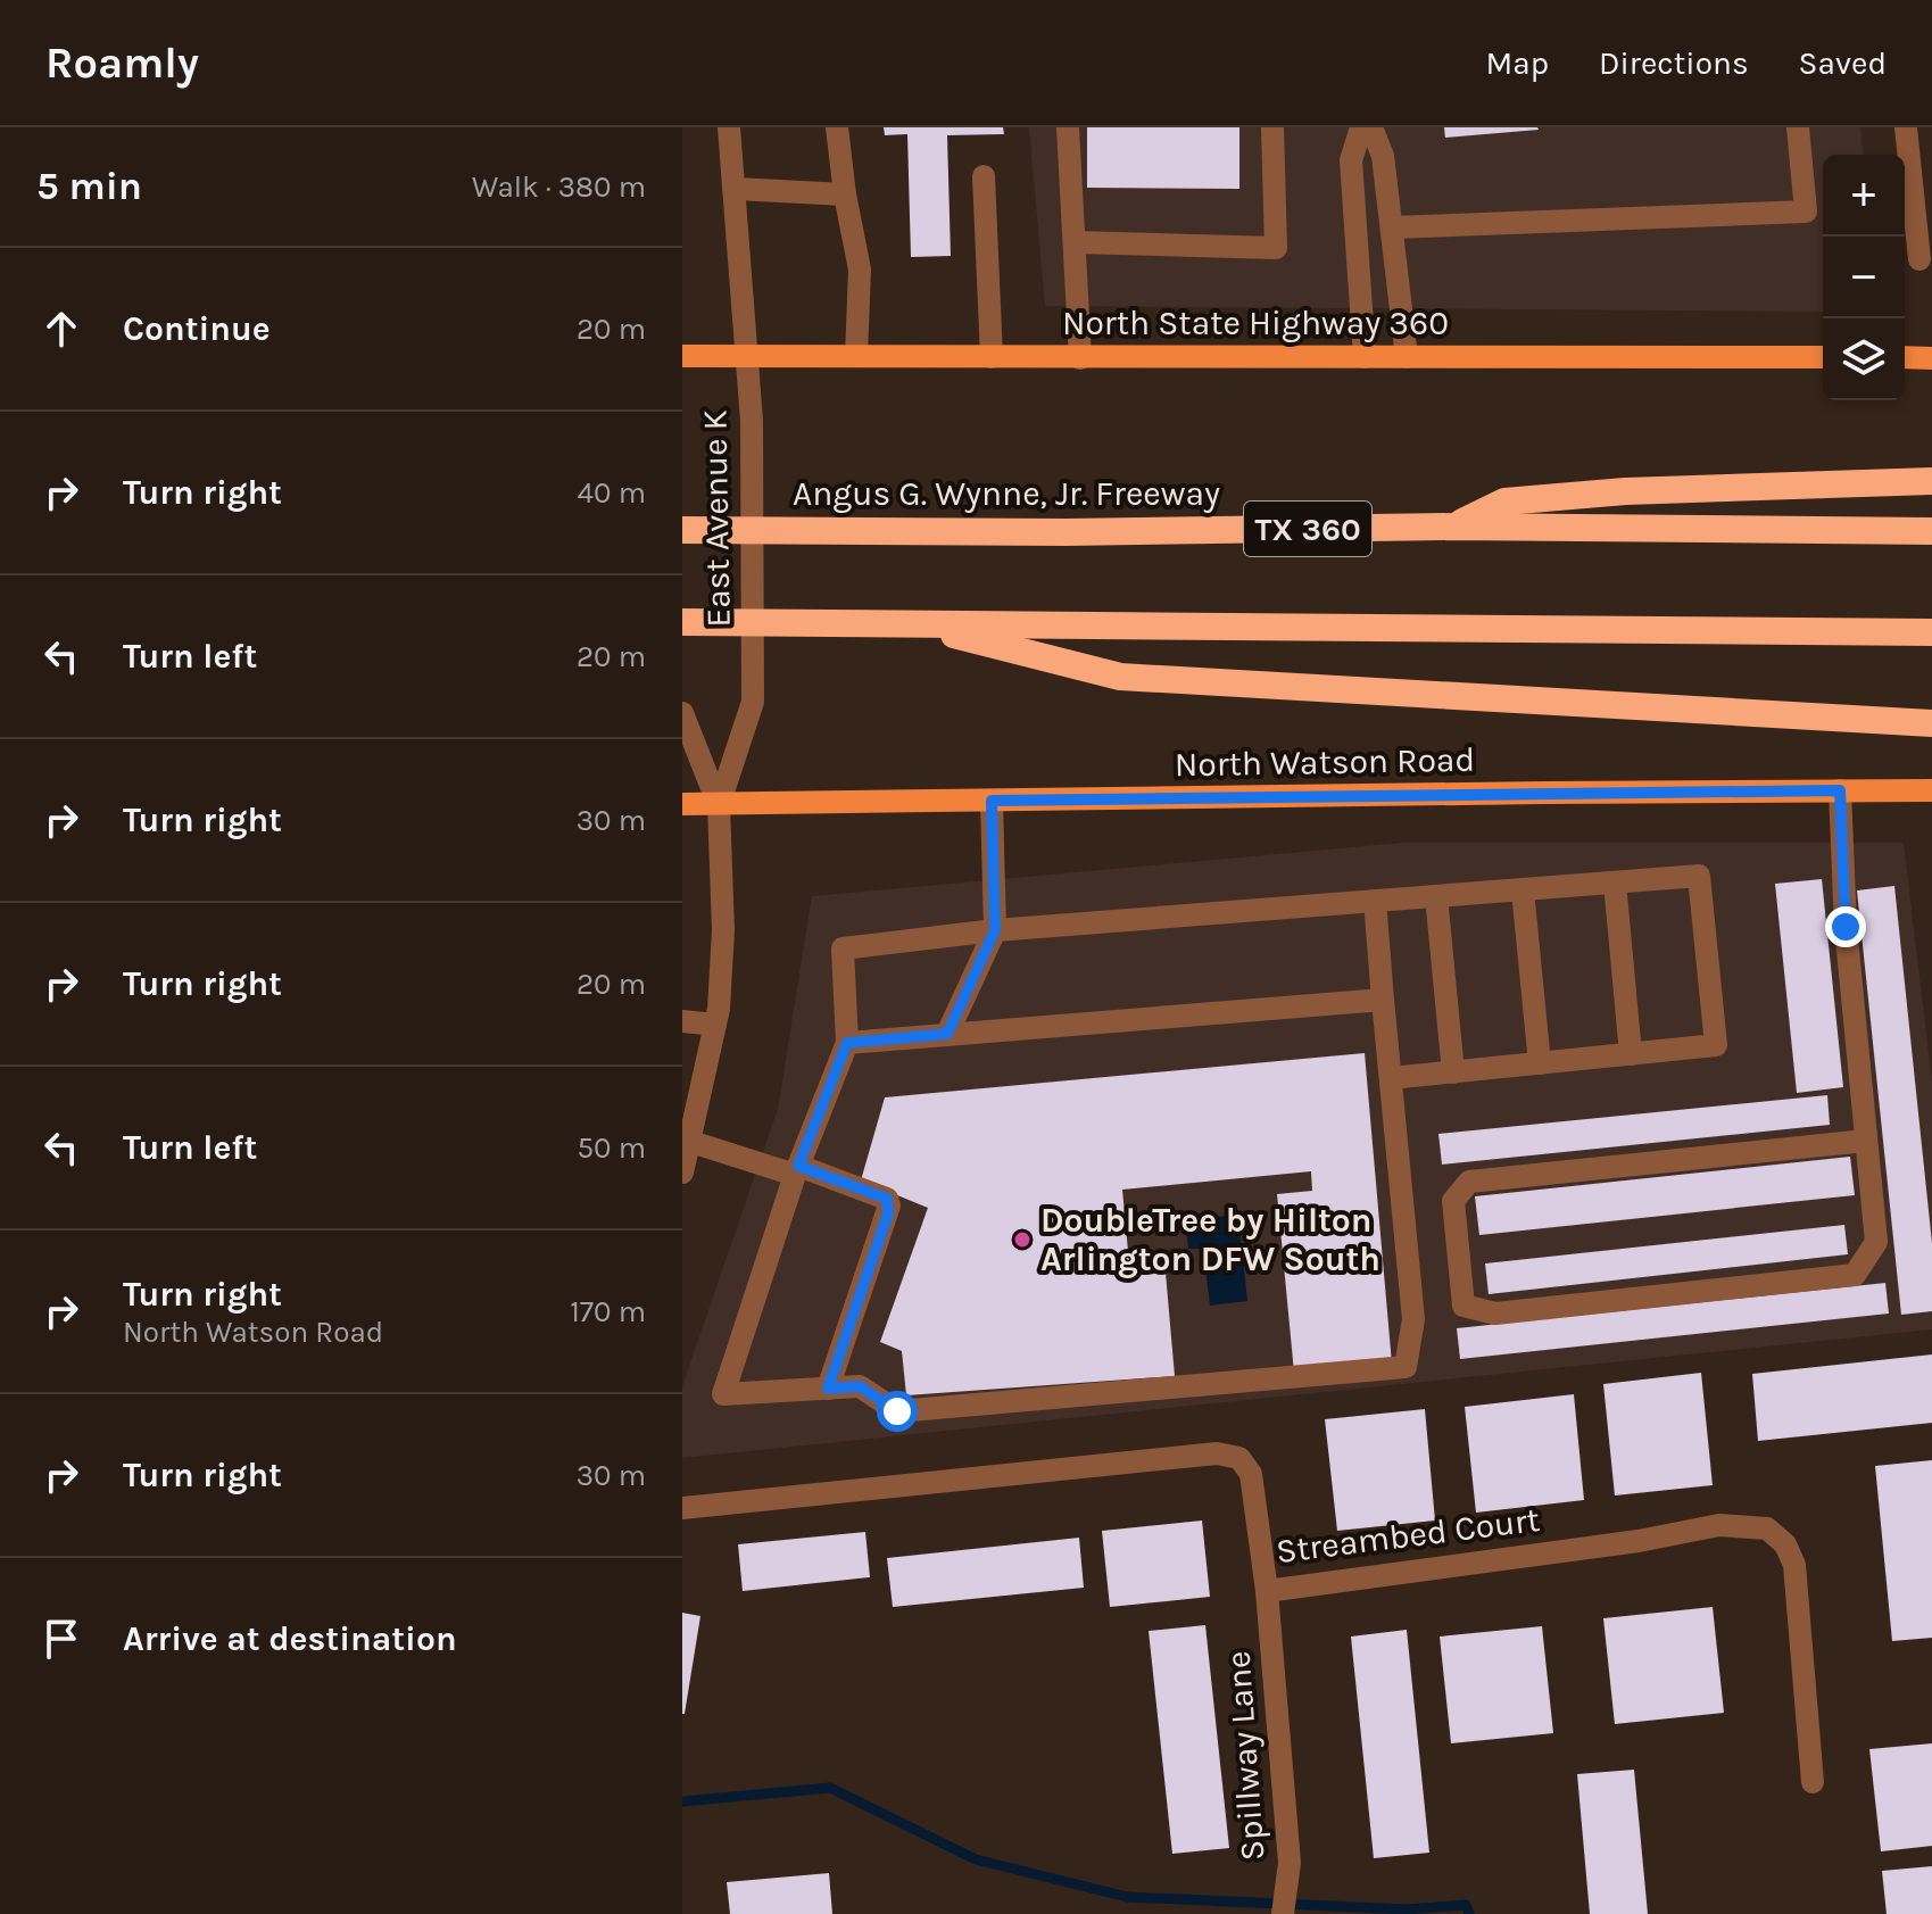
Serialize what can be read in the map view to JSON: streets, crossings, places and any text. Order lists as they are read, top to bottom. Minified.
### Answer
{"streets":{"highway":["Angus G. Wynne, Jr. Freeway","TX 360"],"main road":["North State Highway 360","North Watson Road"],"street":["East Avenue K","Streambed Court","Spillway Lane"]},"crossings":[["North State Highway 360","East Avenue K"],["East Avenue K","North Watson Road"],["Streambed Court","Spillway Lane"]],"places":["DoubleTree by Hilton Arlington DFW South"],"page":{"header":"Roamly","nav":["Map","Directions","Saved"],"heading":["5 min","Walk · 380 m"],"map_buttons":["+","−"],"list":[["Continue","20 m"],["Turn right","40 m"],["Turn left","20 m"],["Turn right","30 m"],["Turn right","20 m"],["Turn left","50 m"],["Turn right","North Watson Road","170 m"],["Turn right","30 m"],"Arrive at destination"]}}
